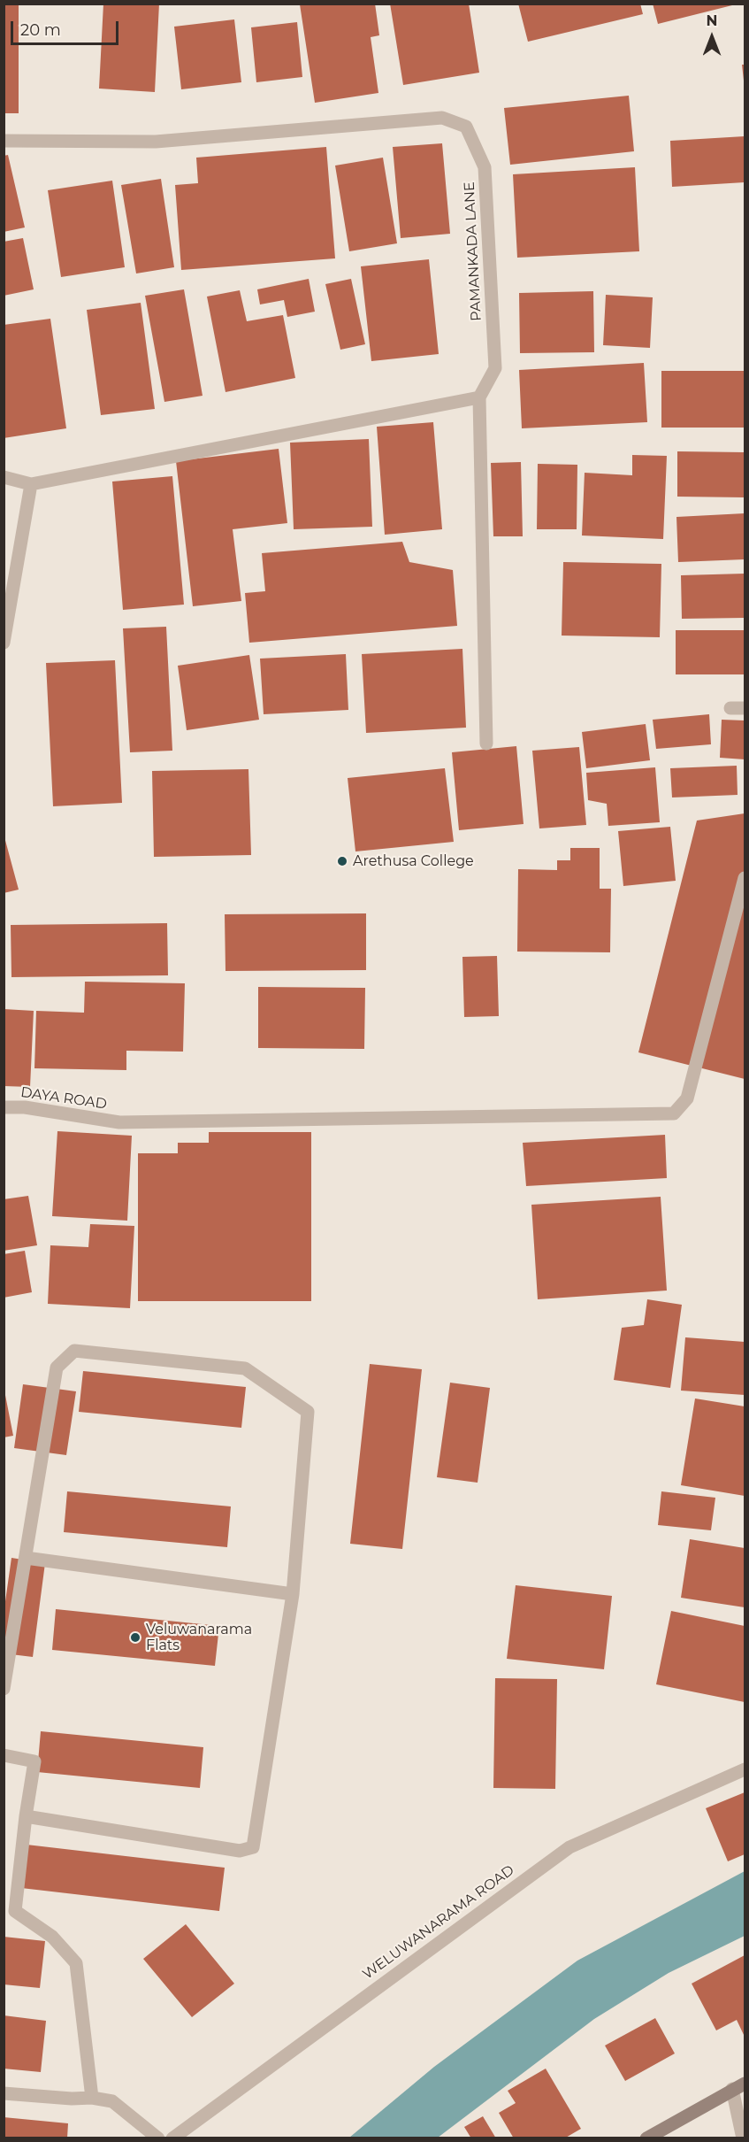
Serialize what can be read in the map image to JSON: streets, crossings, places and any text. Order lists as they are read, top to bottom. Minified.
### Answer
{"streets":{"street":["PAMANKADA LANE","DAYA ROAD","WELUWANARAMA ROAD"]},"places":["Arethusa College","Veluwanarama Flats"],"scale_bar":"20 m","north":"top"}
